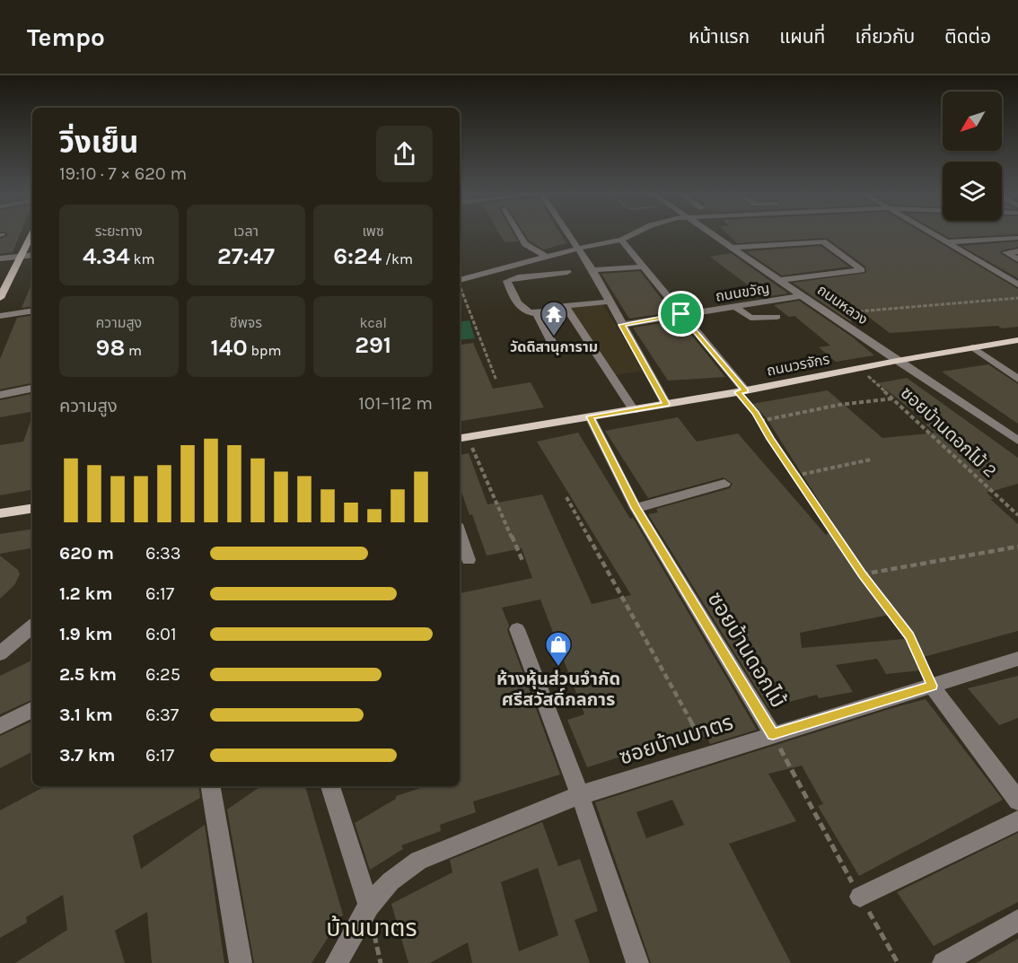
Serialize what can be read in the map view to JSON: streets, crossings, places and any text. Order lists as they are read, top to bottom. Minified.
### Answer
{"streets":{"main road":["ถนนวรจักร"],"street":["ถนนขวัญ","ถนนหลวง","ซอยบ้านดอกไม้","ซอยบ้านบาตร"],"path":["ซอยบ้านดอกไม้ 2"]},"crossings":[["ถนนขวัญ","ถนนหลวง"],["ถนนหลวง","ถนนวรจักร"],["ถนนวรจักร","ซอยบ้านดอกไม้ 2"],["ถนนวรจักร","ซอยบ้านดอกไม้"],["ซอยบ้านดอกไม้","ซอยบ้านบาตร"]],"districts":["บ้านบาตร"],"places":{"temple":["วัดดิสานุการาม"],"shop":["ห้างหุ้นส่วนจำกัด ศรีสวัสดิ์กลการ"]},"north":"bottom left","page":{"header":"Tempo","nav":["หน้าแรก","แผนที่","เกี่ยวกับ","ติดต่อ"],"heading":["วิ่งเย็น","19:10 · 7 × 620 m"],"stats":[["ระยะทาง","4.34 km"],["เวลา","27:47"],["เพซ","6:24 /km"],["ความสูง","98 m"],["ชีพจร","140 bpm"],["kcal","291"]],"chart":["ความสูง","101–112 m"],"list":[{"name":"620 m","note":"6:33"},{"name":"1.2 km","note":"6:17"},{"name":"1.9 km","note":"6:01"},{"name":"2.5 km","note":"6:25"},{"name":"3.1 km","note":"6:37"},{"name":"3.7 km","note":"6:17"}]}}
